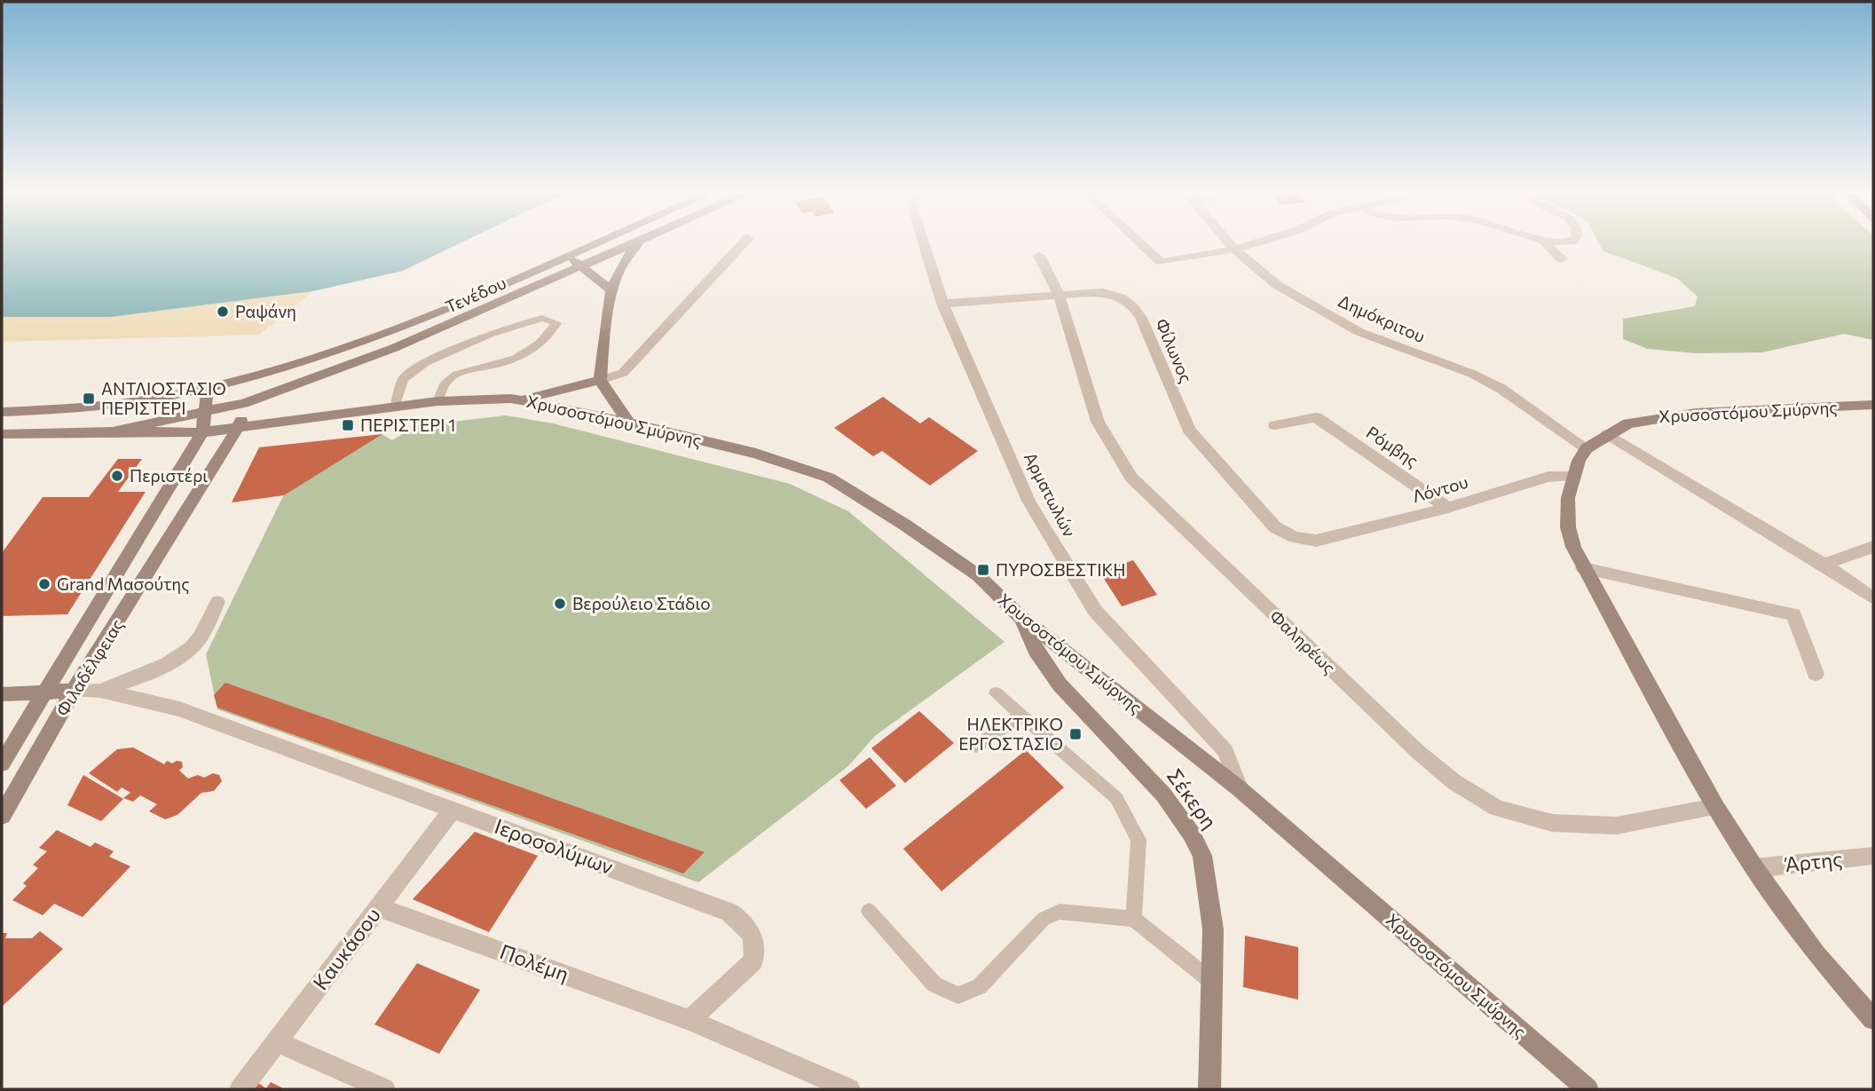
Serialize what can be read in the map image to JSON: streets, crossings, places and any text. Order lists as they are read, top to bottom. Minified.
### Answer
{"streets":{"street":["Τενέδου","Δημόκριτου","Φίλωνος","Χρυσοστόμου Σμύρνης","Ρόμβης","Λόντου","Αρματωλών","Φαληρέως","Φιλαδέλφειας","Σέκερη","Ιεροσολύμων","Άρτης","Καυκάσου","Πολέμη"]},"crossings":[["Δημόκριτου","Χρυσοστόμου Σμύρνης"],["Φίλωνος","Λόντου"],["Φίλωνος","Αρματωλών"],["Φίλωνος","Φαληρέως"],["Χρυσοστόμου Σμύρνης","Λόντου"],["Χρυσοστόμου Σμύρνης","Αρματωλών"],["Χρυσοστόμου Σμύρνης","Φαληρέως"],["Χρυσοστόμου Σμύρνης","Φιλαδέλφειας"],["Χρυσοστόμου Σμύρνης","Σέκερη"],["Χρυσοστόμου Σμύρνης","Άρτης"],["Ρόμβης","Λόντου"],["Φιλαδέλφειας","Ιεροσολύμων"],["Ιεροσολύμων","Καυκάσου"],["Ιεροσολύμων","Πολέμη"],["Καυκάσου","Πολέμη"]],"places":{"other":["Ραψάνη","Περιστέρι","Grand Μασούτης","Βερούλειο Στάδιο"],"transit":["ΑΝΤΛΙΟΣΤΑΣΙΟ ΠΕΡΙΣΤΕΡΙ","ΠΕΡΙΣΤΕΡΙ 1","ΠΥΡΟΣΒΕΣΤΙΚΗ","ΗΛΕΚΤΡΙΚΟ ΕΡΓΟΣΤΑΣΙΟ"]}}
